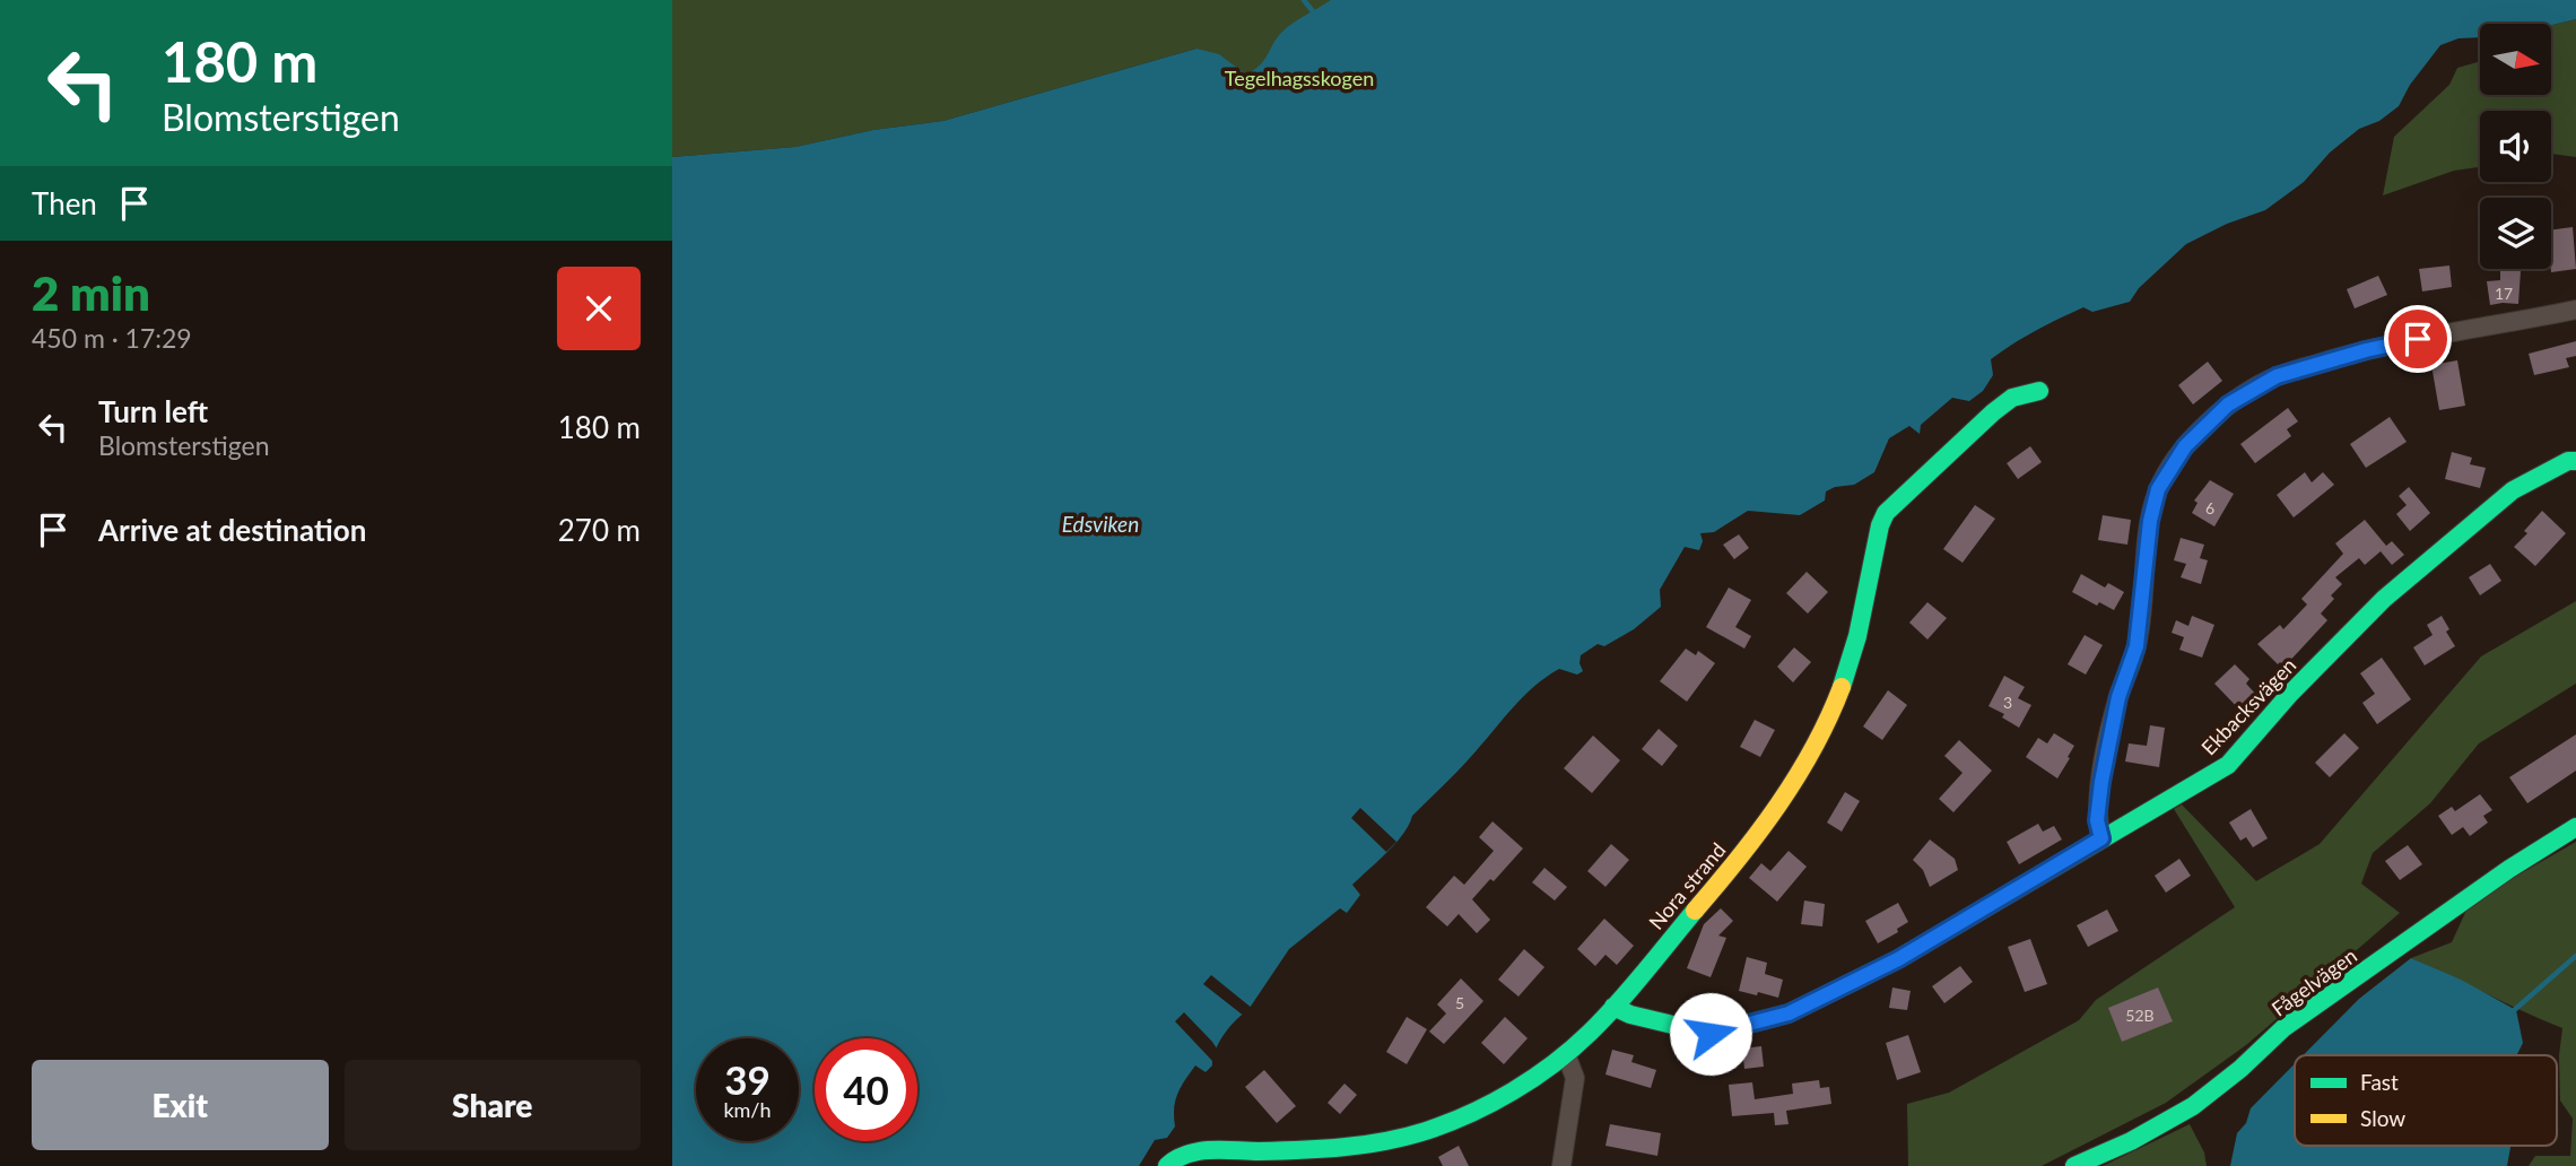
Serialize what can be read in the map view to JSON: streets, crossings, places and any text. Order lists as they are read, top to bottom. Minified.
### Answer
{"streets":{"street":["Ekbacksvägen","Nora strand","Fågelvägen"]},"crossings":[["Ekbacksvägen","Nora strand"]],"water":["Edsviken"],"parks":["Tegelhagsskogen"],"house_numbers":["17","6","3","5","52B"],"legend":["Fast","Slow"],"north":"right","page":{"turn":["180 m","Blomsterstigen"],"then":"Then","heading":["2 min","450 m · 17:29"],"list":[{"name":"Turn left","note":"Blomsterstigen","value":"180 m"},{"name":"Arrive at destination","value":"270 m"}],"speed":"39 km/h","limit":"40","buttons":["Exit","Share"]}}
